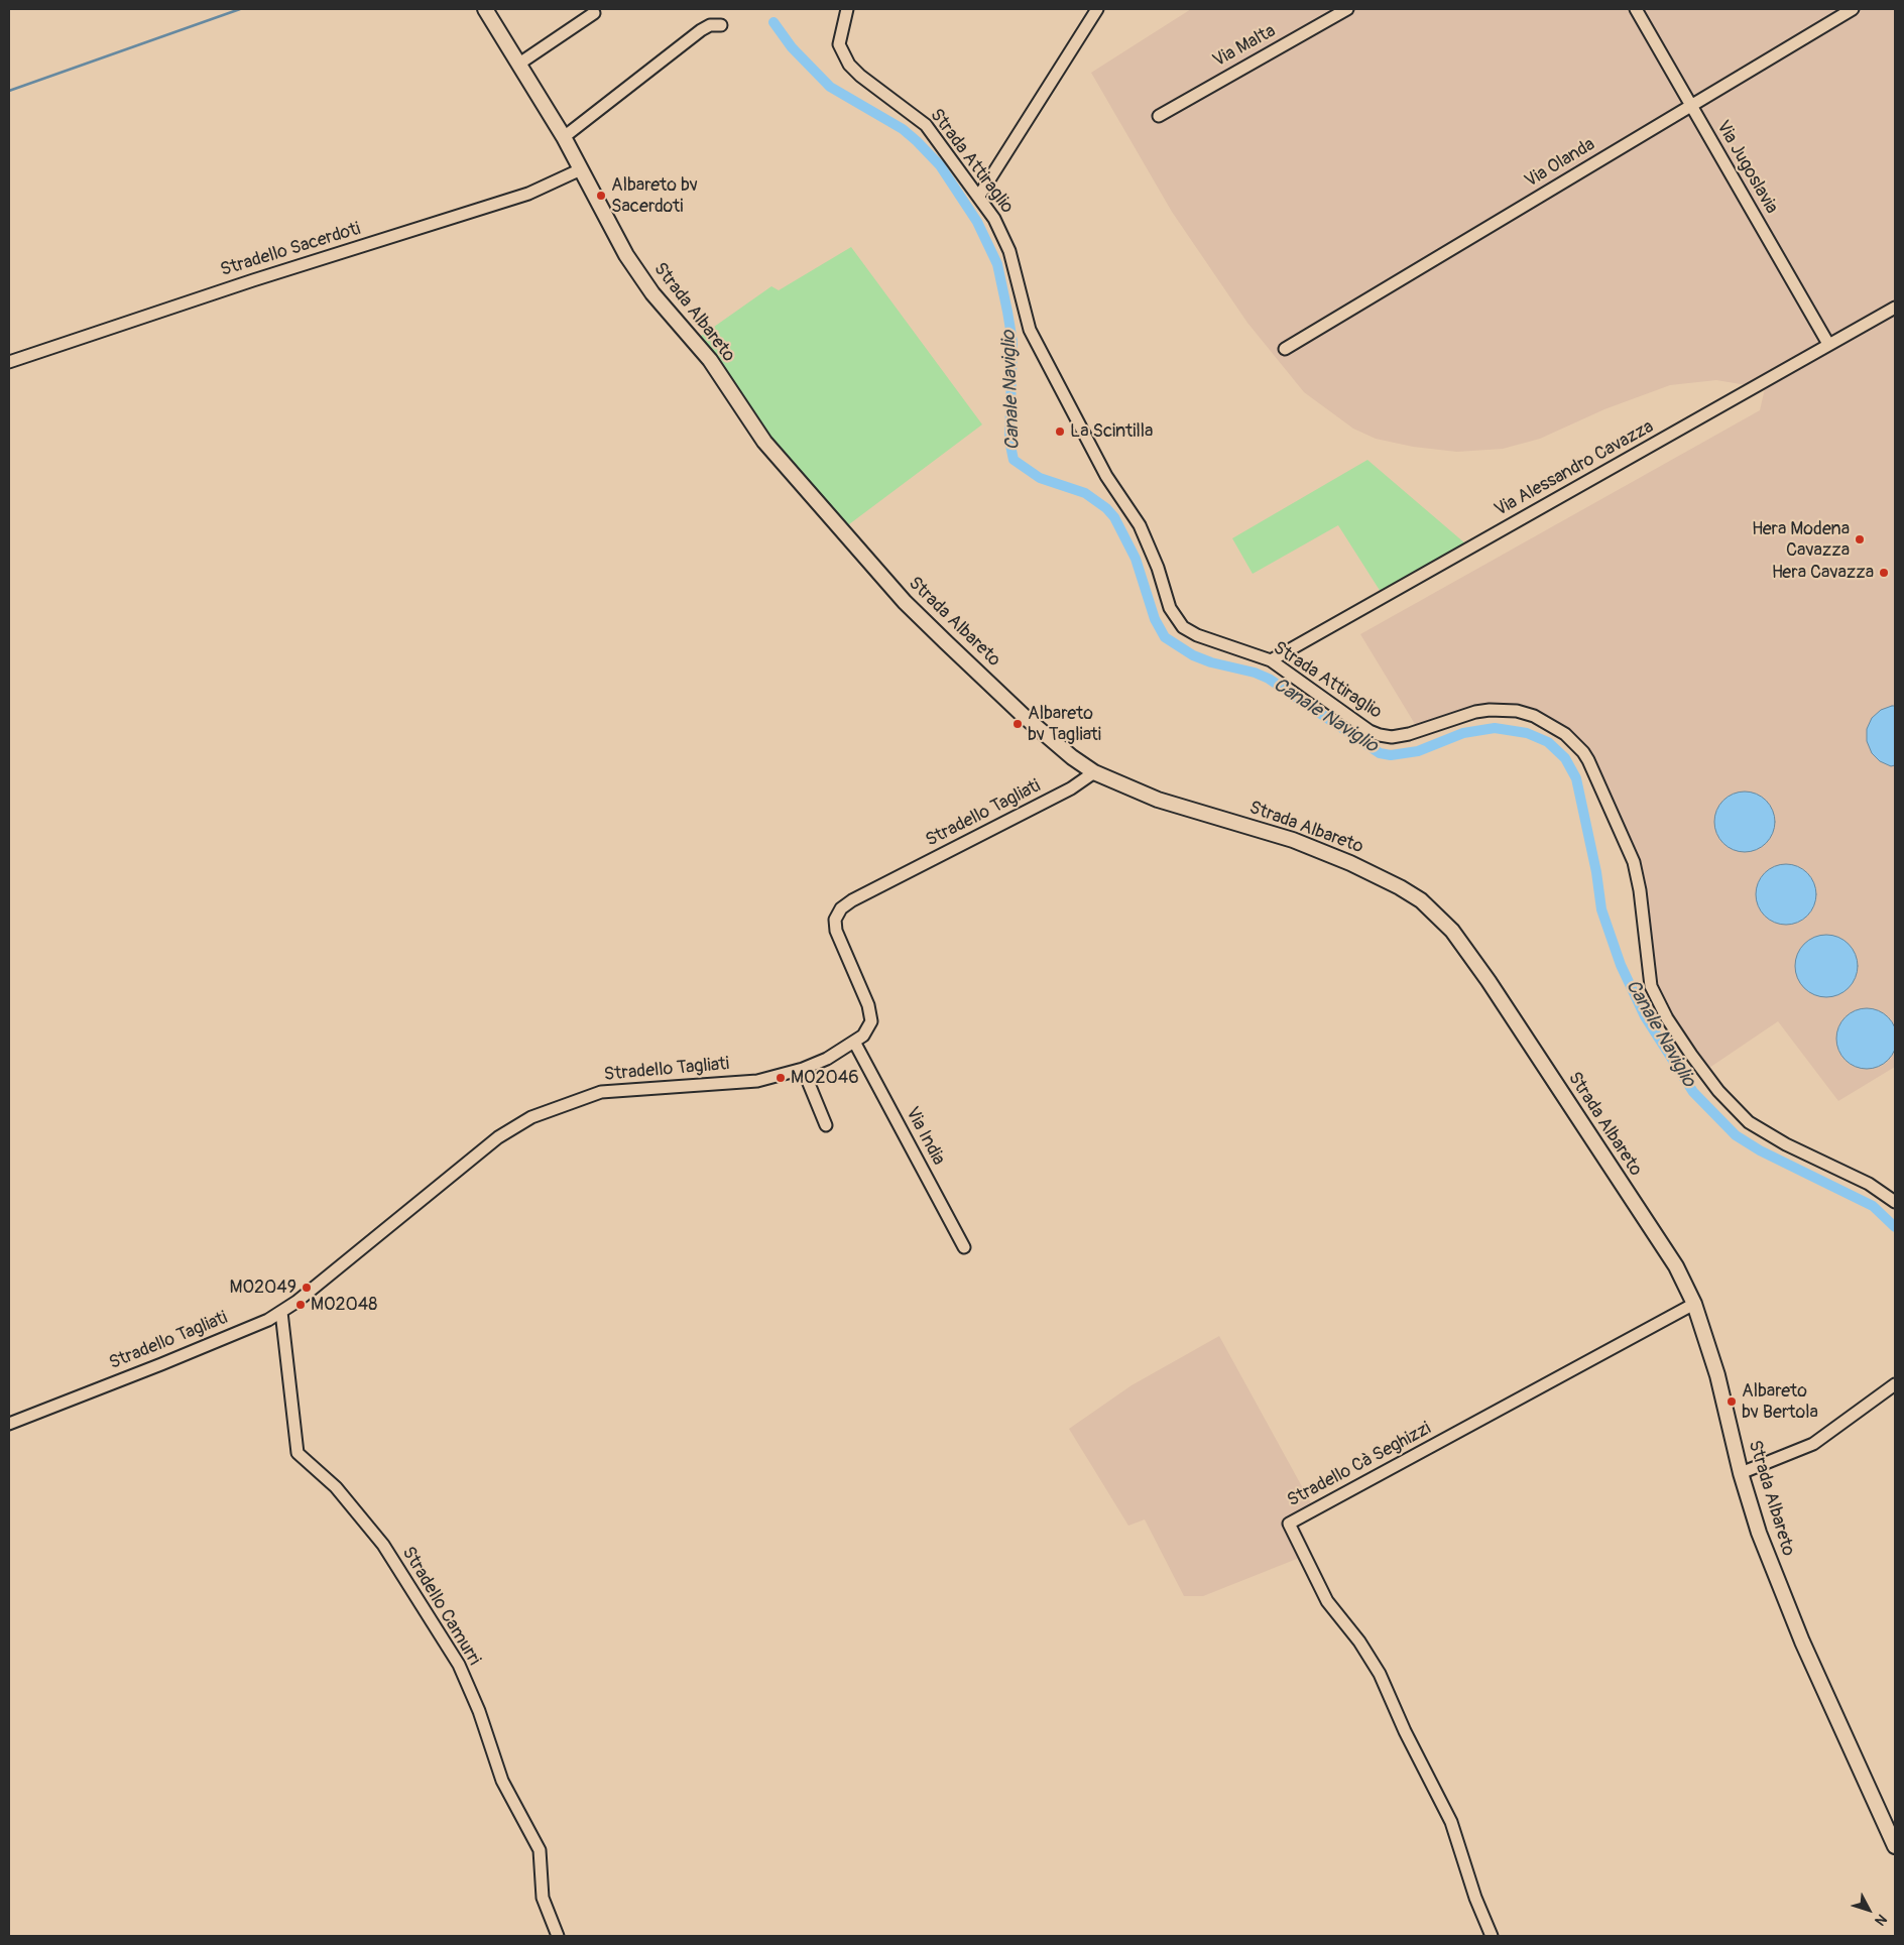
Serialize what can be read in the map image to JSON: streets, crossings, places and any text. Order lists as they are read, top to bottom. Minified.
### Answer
{"streets":{"street":["Via Malta","Strada Attiraglio","Via Olanda","Via Jugoslavia","Stradello Sacerdoti","Strada Albareto","Via Alessandro Cavazza","Stradello Tagliati","Via India","Stradello Cà Seghizzi","Stradello Camurri"]},"crossings":[["Strada Attiraglio","Via Alessandro Cavazza"],["Via Olanda","Via Jugoslavia"],["Via Jugoslavia","Via Alessandro Cavazza"],["Stradello Sacerdoti","Strada Albareto"],["Strada Albareto","Stradello Tagliati"],["Strada Albareto","Stradello Cà Seghizzi"],["Stradello Tagliati","Via India"],["Stradello Tagliati","Stradello Camurri"]],"water":["Canale Naviglio"],"places":["Albareto bv Sacerdoti","La Scintilla","Hera Modena Cavazza","Hera Cavazza","Albareto bv Tagliati","MO2046","MO2049","MO2048","Albareto bv Bertola"],"north":"bottom right"}
